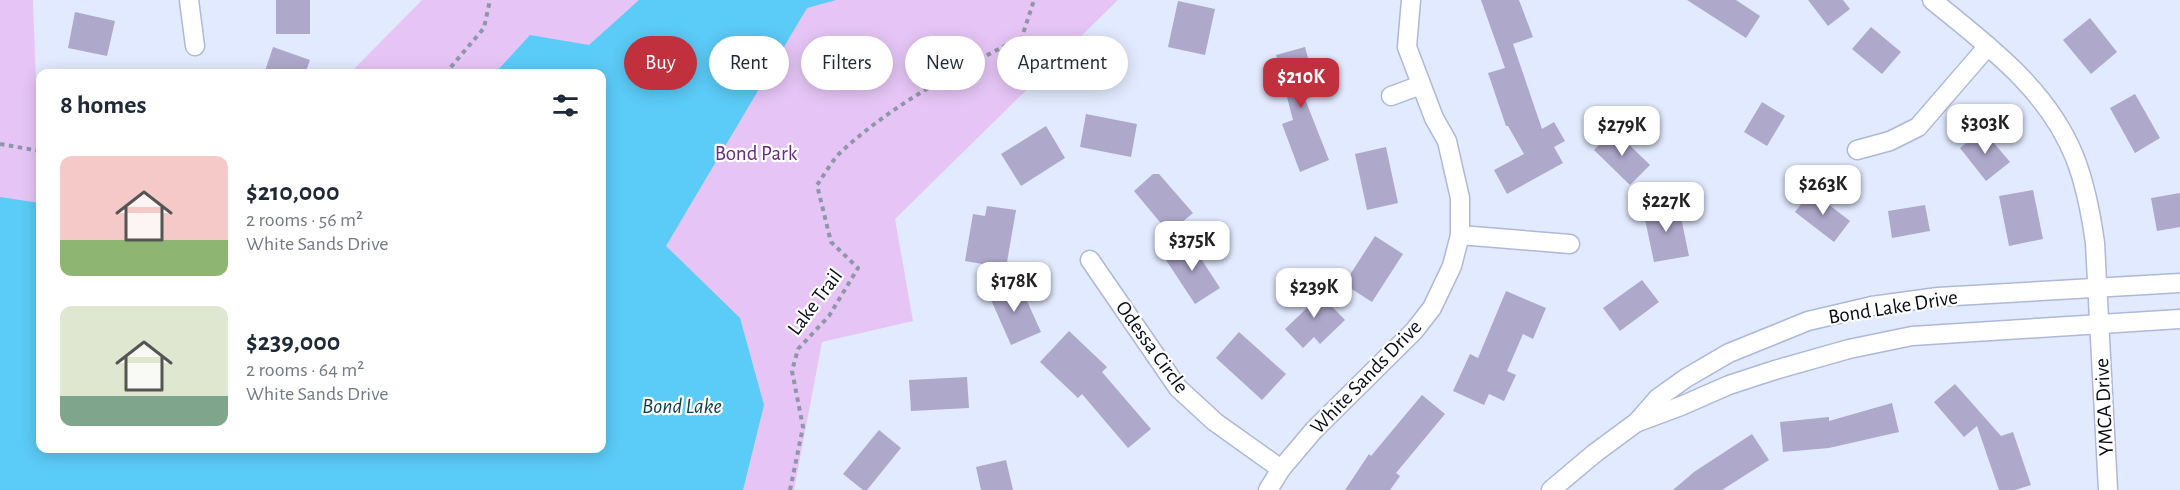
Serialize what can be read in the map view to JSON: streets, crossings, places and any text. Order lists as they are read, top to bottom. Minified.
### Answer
{"streets":{"street":["Bond Lake Drive","Odessa Circle","White Sands Drive","YMCA Drive"],"path":["Lake Trail"]},"crossings":[["Bond Lake Drive","YMCA Drive"],["Odessa Circle","White Sands Drive"]],"water":["Bond Lake"],"parks":["Bond Park"],"page":{"chip":["Buy","Rent","Filters","New","Apartment"],"price":["$210K","$303K","$279K","$263K","$227K","$375K","$178K","$239K"],"heading":"8 homes","list":[{"name":"$210,000","note":"2 rooms · 56 m² · White Sands Drive"},{"name":"$239,000","note":"2 rooms · 64 m² · White Sands Drive"}]}}
